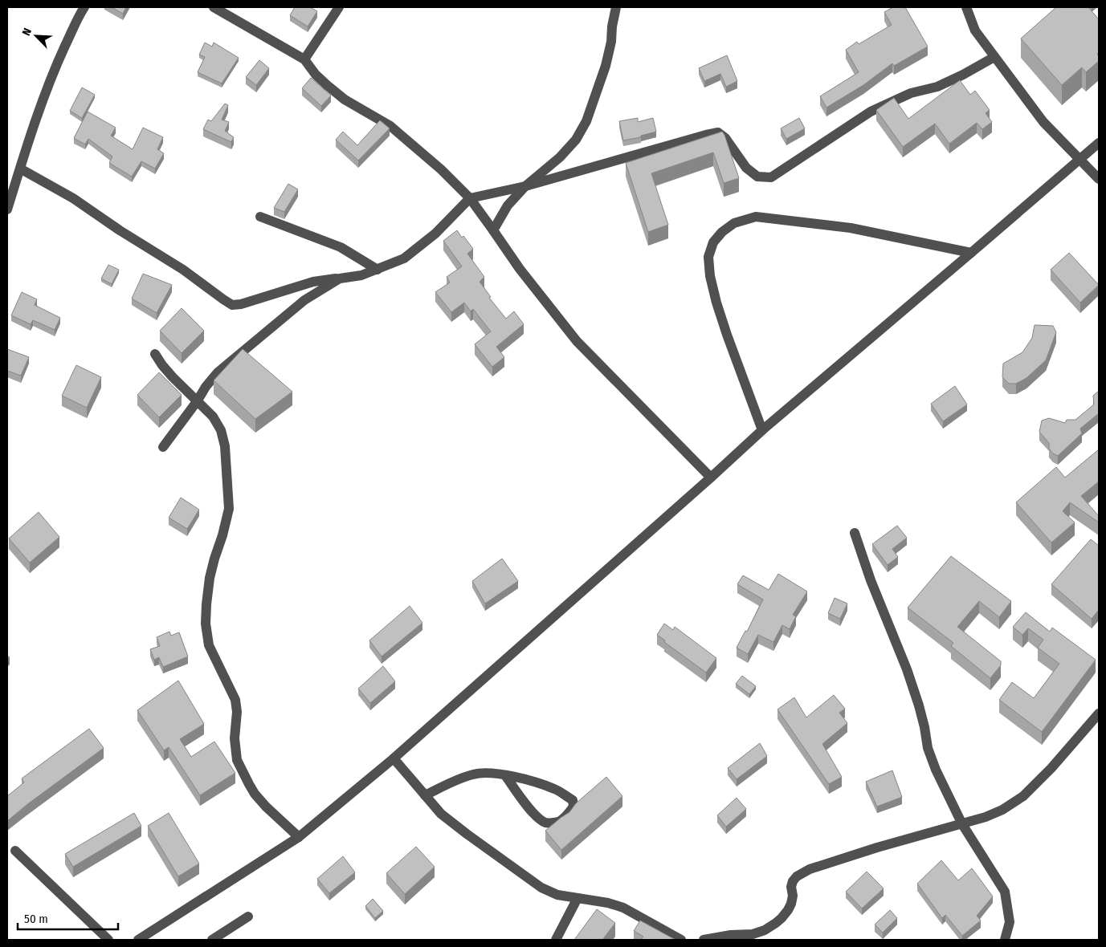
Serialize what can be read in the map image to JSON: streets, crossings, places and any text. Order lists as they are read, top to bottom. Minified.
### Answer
{"scale_bar":"50 m","north":"top left"}
